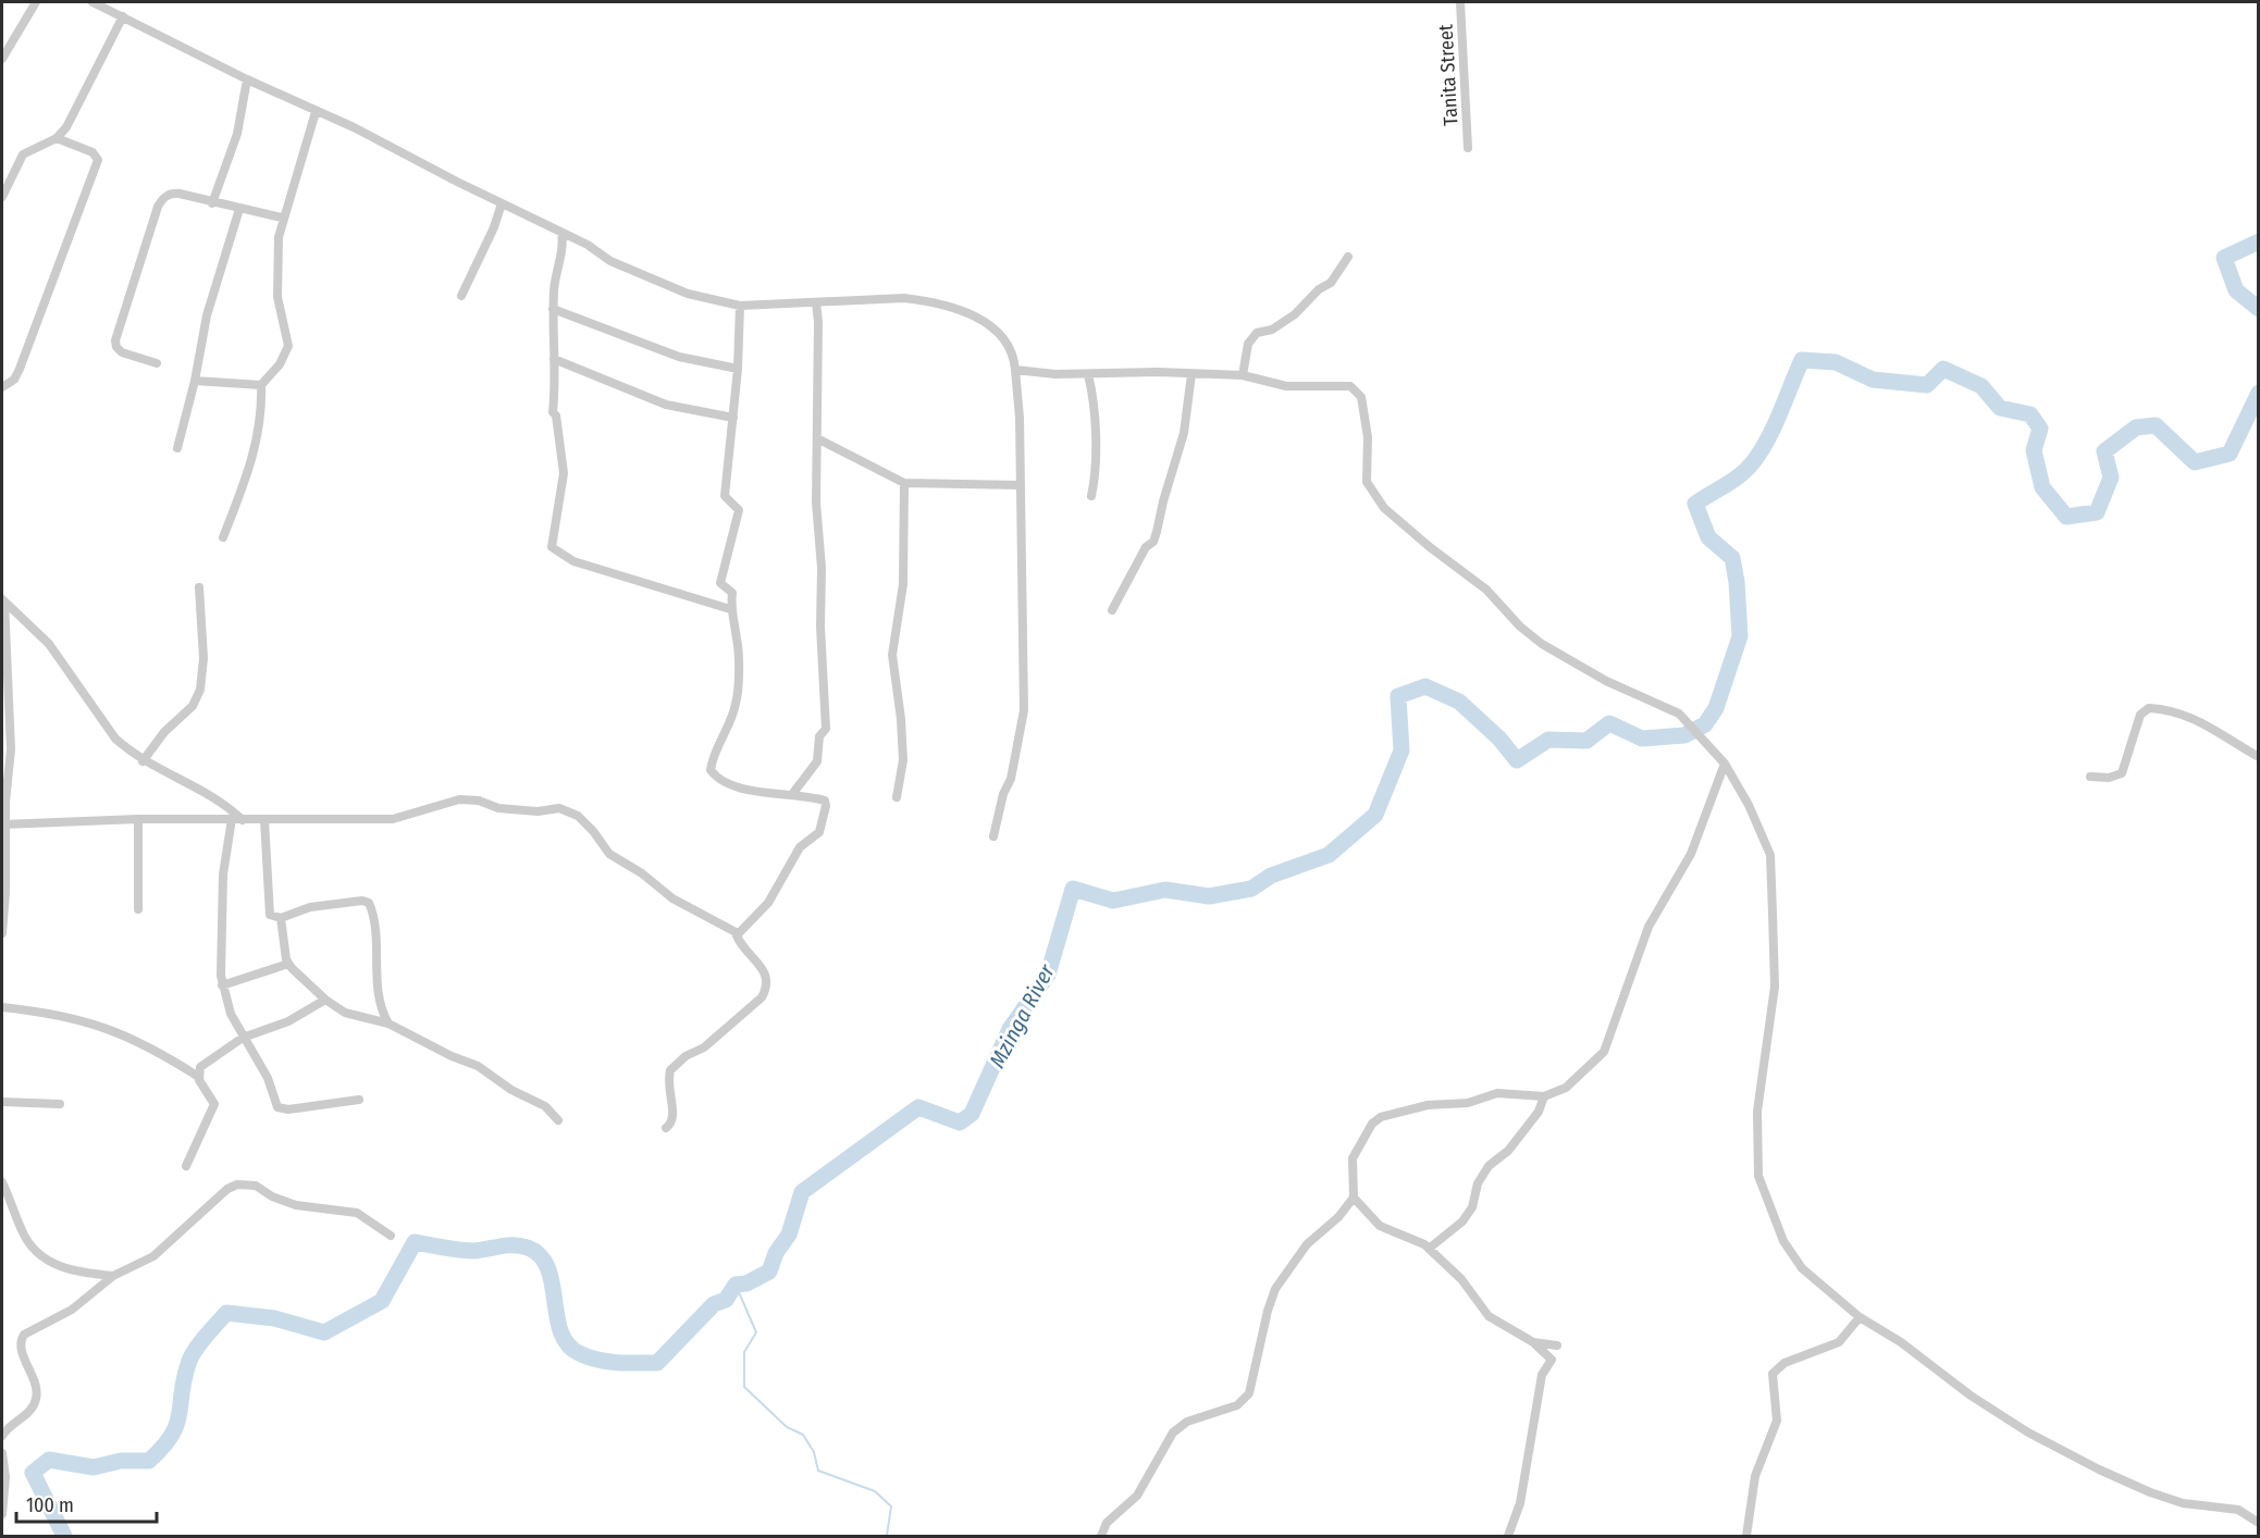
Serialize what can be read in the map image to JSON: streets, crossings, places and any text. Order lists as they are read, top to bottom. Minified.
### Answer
{"streets":{"street":["Tanita Street"]},"water":["Mzinga River"],"scale_bar":"100 m"}
